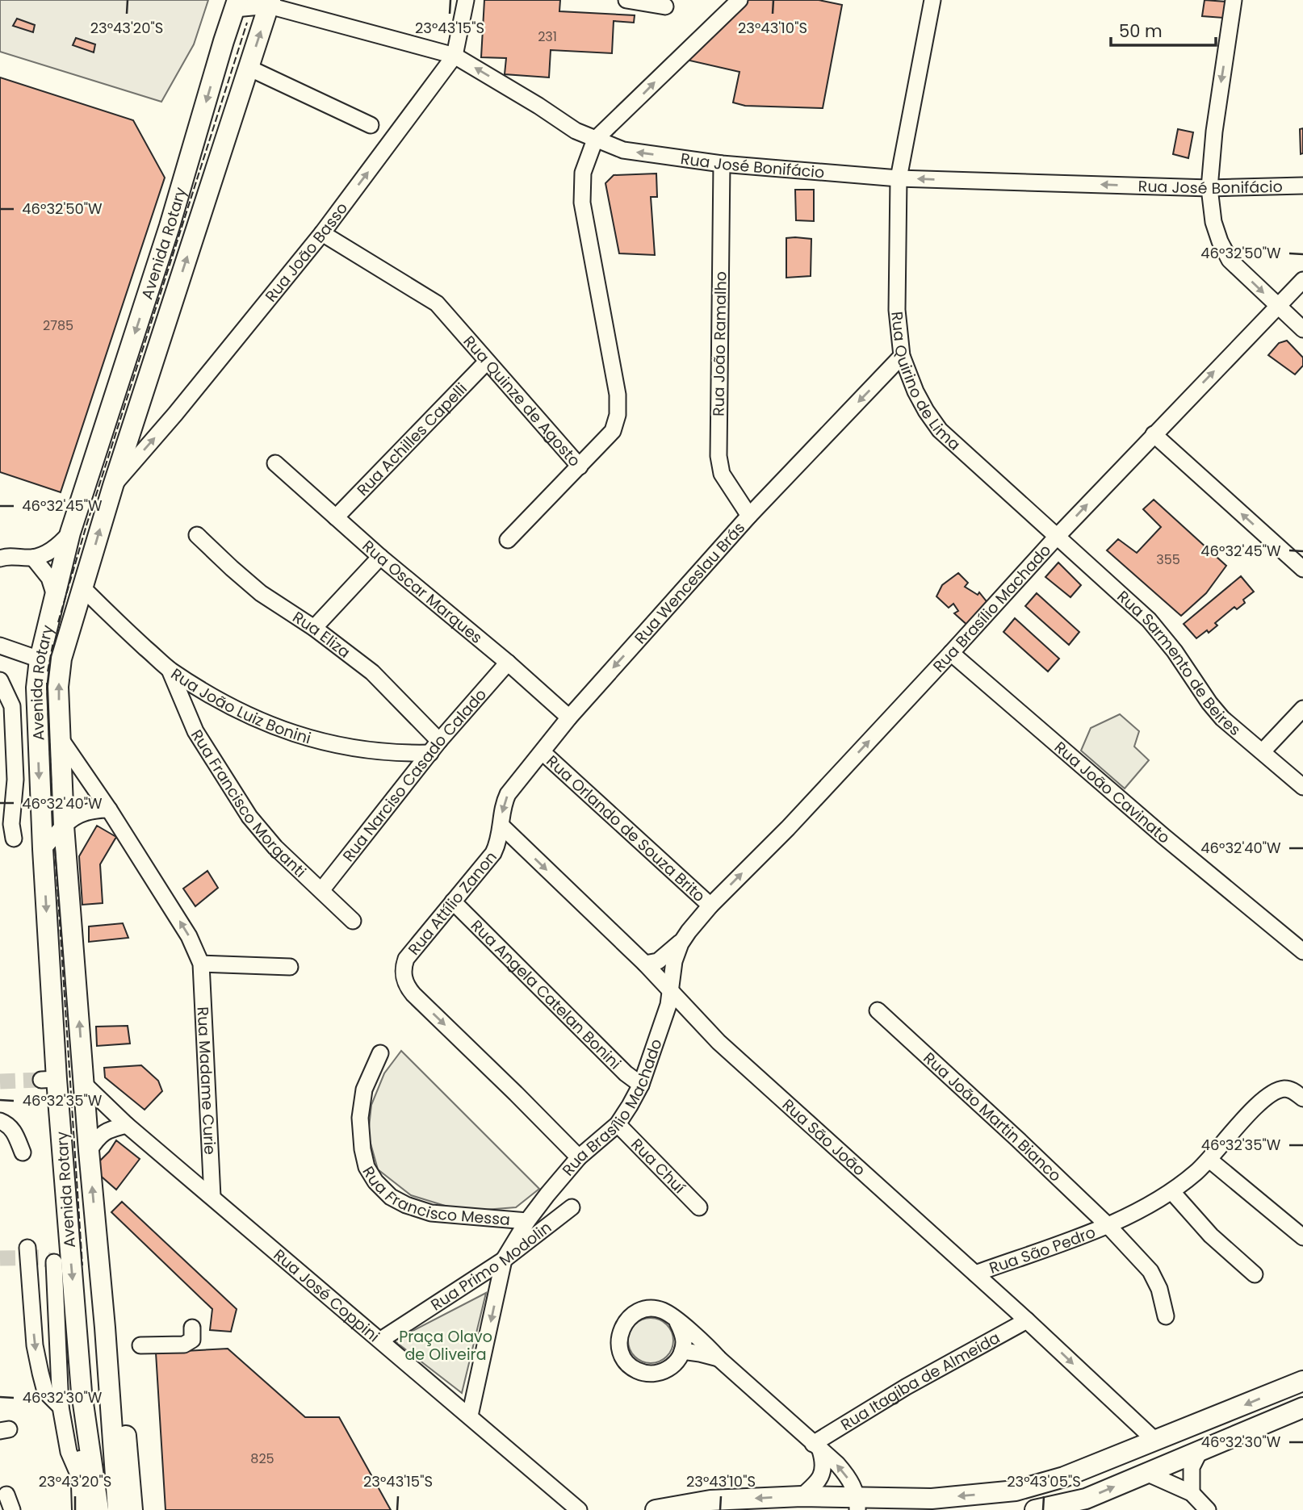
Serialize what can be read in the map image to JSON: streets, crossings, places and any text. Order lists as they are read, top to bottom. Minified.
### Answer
{"streets":{"main road":["Avenida Rotary"],"street":["Rua José Bonifácio","Rua João Basso","Rua João Ramalho","Rua Quirino de Lima","Rua Quinze de Agosto","Rua Achilles Capelli","Rua Wenceslau Brás","Rua Oscar Marques","Rua Brasílio Machado","Rua Eliza","Rua Sarmento de Beires","Rua João Luiz Bonini","Rua Narciso Casado Calado","Rua João Cavinato","Rua Francisco Morganti","Rua Orlando de Souza Brito","Rua Attílio Zanon","Rua Angela Catelan Bonini","Rua Madame Curie","Rua João Martin Bianco","Rua São João","Rua Chuí","Rua Francisco Messa","Rua São Pedro","Rua Primo Modolin","Rua José Coppini","Rua Itagiba de Almeida"]},"crossings":[["Rua José Bonifácio","Avenida Rotary"],["Rua José Bonifácio","Rua João Basso"],["Rua José Bonifácio","Rua João Ramalho"],["Rua José Bonifácio","Rua Quirino de Lima"],["Rua José Bonifácio","Rua Quinze de Agosto"],["Avenida Rotary","Rua João Basso"],["Avenida Rotary","Rua João Luiz Bonini"],["Avenida Rotary","Rua Madame Curie"],["Avenida Rotary","Rua José Coppini"],["Rua João Basso","Rua Quinze de Agosto"],["Rua João Ramalho","Rua Wenceslau Brás"],["Rua Quirino de Lima","Rua Wenceslau Brás"],["Rua Quirino de Lima","Rua Brasílio Machado"],["Rua Quirino de Lima","Rua Sarmento de Beires"],["Rua Quinze de Agosto","Rua Achilles Capelli"],["Rua Achilles Capelli","Rua Oscar Marques"],["Rua Wenceslau Brás","Rua Oscar Marques"],["Rua Wenceslau Brás","Rua Orlando de Souza Brito"],["Rua Wenceslau Brás","Rua Attílio Zanon"],["Rua Wenceslau Brás","Rua São João"],["Rua Oscar Marques","Rua Narciso Casado Calado"],["Rua Brasílio Machado","Rua Sarmento de Beires"],["Rua Brasílio Machado","Rua João Cavinato"],["Rua Brasílio Machado","Rua Orlando de Souza Brito"],["Rua Brasílio Machado","Rua Attílio Zanon"],["Rua Brasílio Machado","Rua Angela Catelan Bonini"],["Rua Brasílio Machado","Rua São João"],["Rua Brasílio Machado","Rua Chuí"],["Rua Brasílio Machado","Rua Francisco Messa"],["Rua Brasílio Machado","Rua Primo Modolin"],["Rua Eliza","Rua João Luiz Bonini"],["Rua Eliza","Rua Narciso Casado Calado"],["Rua João Luiz Bonini","Rua Narciso Casado Calado"],["Rua João Luiz Bonini","Rua Francisco Morganti"],["Rua Narciso Casado Calado","Rua Francisco Morganti"],["Rua Attílio Zanon","Rua Angela Catelan Bonini"],["Rua Attílio Zanon","Rua São João"],["Rua Madame Curie","Rua José Coppini"],["Rua João Martin Bianco","Rua São Pedro"],["Rua São João","Rua São Pedro"],["Rua São João","Rua Itagiba de Almeida"],["Rua Primo Modolin","Rua José Coppini"]],"one_way":["Rua José Bonifácio","Rua João Basso","Rua Wenceslau Brás","Rua Brasílio Machado","Rua Attílio Zanon","Rua Madame Curie","Rua São João"],"parks":["Praça Olavo de Oliveira"],"house_numbers":["231","2785","355","825"],"scale_bar":"50 m","coordinates":["23°43'20\"S","23°43'15\"S","23°43'10\"S","46°32'50\"W","46°32'45\"W","46°32'40\"W","46°32'35\"W","46°32'30\"W","23°43'05\"S"]}
